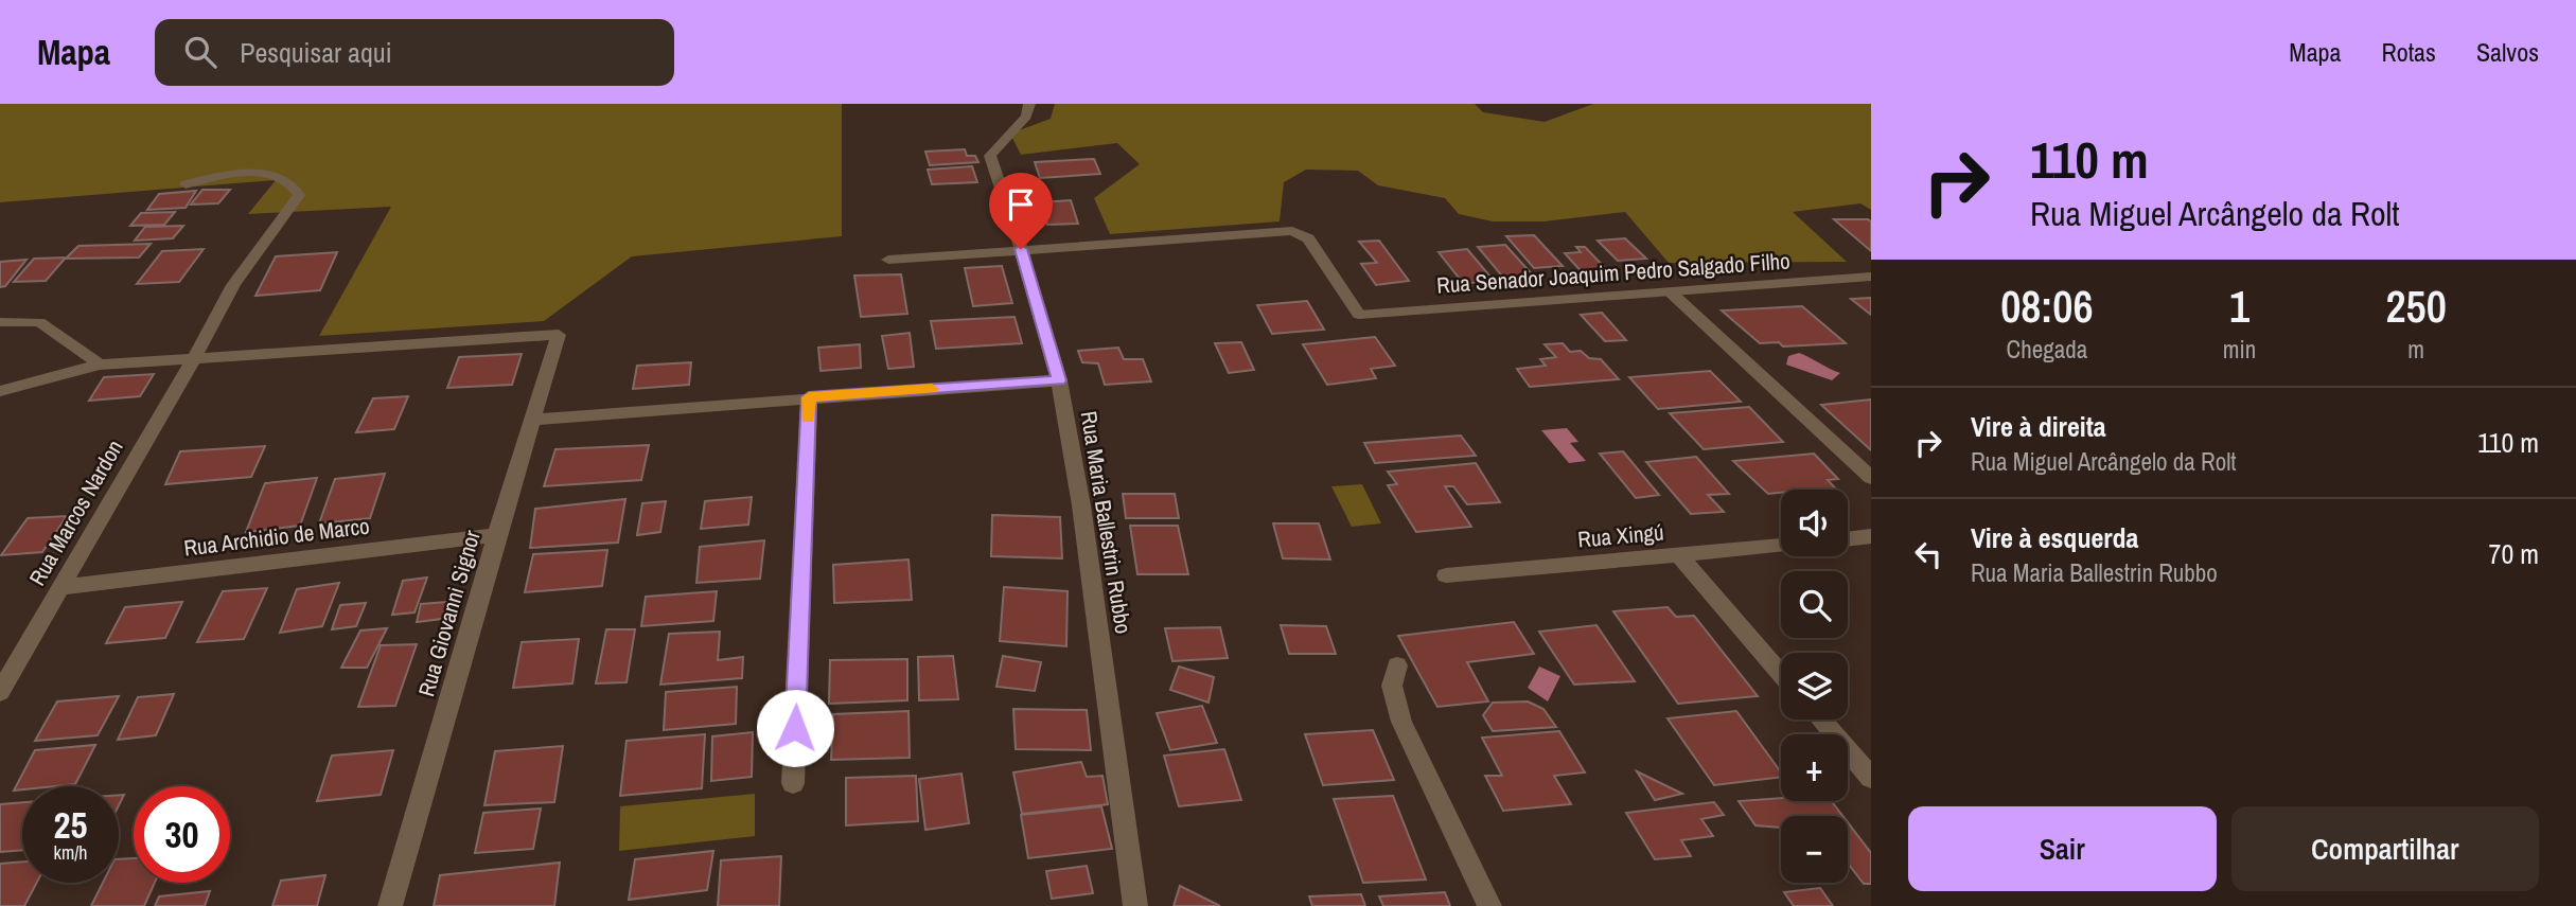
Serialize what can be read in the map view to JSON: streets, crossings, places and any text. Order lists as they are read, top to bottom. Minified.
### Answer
{"streets":{"street":["Rua Senador Joaquim Pedro Salgado Filho","Rua Marcos Nardon","Rua Maria Ballestrin Rubbo","Rua Xingú","Rua Archidio de Marco","Rua Giovanni Signor"]},"crossings":[["Rua Senador Joaquim Pedro Salgado Filho","Rua Maria Ballestrin Rubbo"],["Rua Marcos Nardon","Rua Archidio de Marco"],["Rua Marcos Nardon","Rua Giovanni Signor"],["Rua Archidio de Marco","Rua Giovanni Signor"]],"page":{"header":"Mapa","search":"Pesquisar aqui","nav":["Mapa","Rotas","Salvos"],"turn":["110 m","Rua Miguel Arcângelo da Rolt"],"eta":["08:06","Chegada","1","min","250","m"],"list":[{"name":"Vire à direita","note":"Rua Miguel Arcângelo da Rolt","value":"110 m"},{"name":"Vire à esquerda","note":"Rua Maria Ballestrin Rubbo","value":"70 m"}],"map_buttons":["+","−"],"speed":"25 km/h","limit":"30","buttons":["Sair","Compartilhar"]}}
